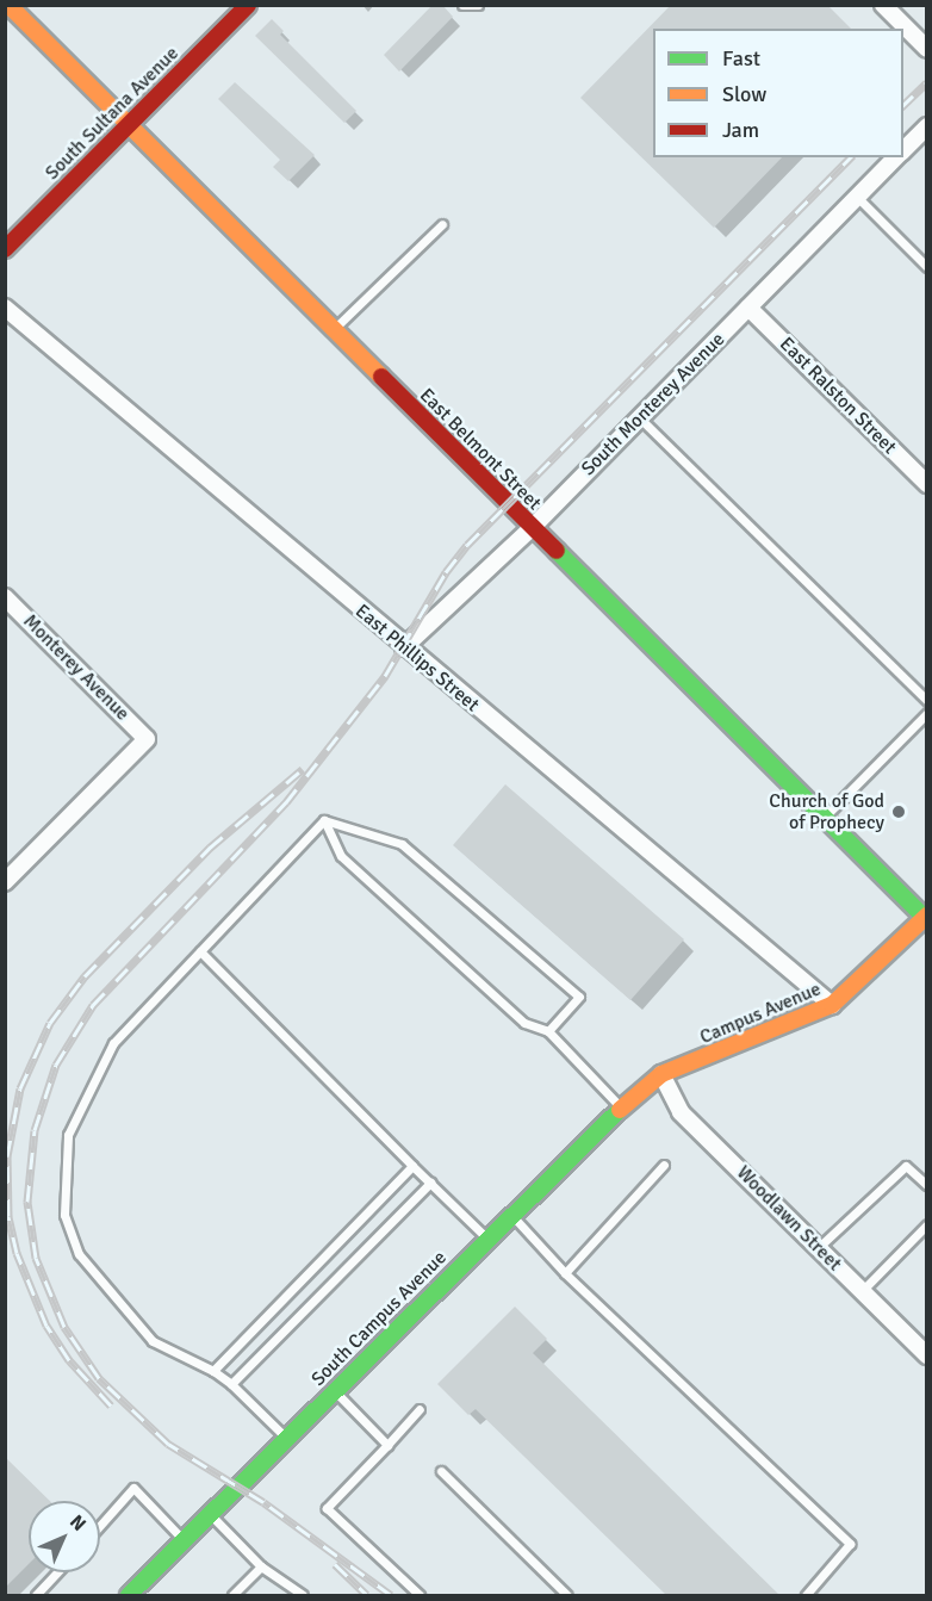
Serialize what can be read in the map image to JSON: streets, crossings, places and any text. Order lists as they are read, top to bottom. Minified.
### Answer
{"streets":{"street":["South Sultana Avenue","East Ralston Street","South Monterey Avenue","East Belmont Street","East Phillips Street","Monterey Avenue","Campus Avenue","Woodlawn Street","South Campus Avenue"]},"crossings":[["South Sultana Avenue","East Belmont Street"],["East Ralston Street","South Monterey Avenue"],["South Monterey Avenue","East Belmont Street"],["South Monterey Avenue","East Phillips Street"],["East Belmont Street","Campus Avenue"],["East Phillips Street","Campus Avenue"],["Campus Avenue","Woodlawn Street"],["Campus Avenue","South Campus Avenue"],["Woodlawn Street","South Campus Avenue"]],"places":["Church of God of Prophecy"],"legend":["Fast","Slow","Jam"],"north":"top right"}
